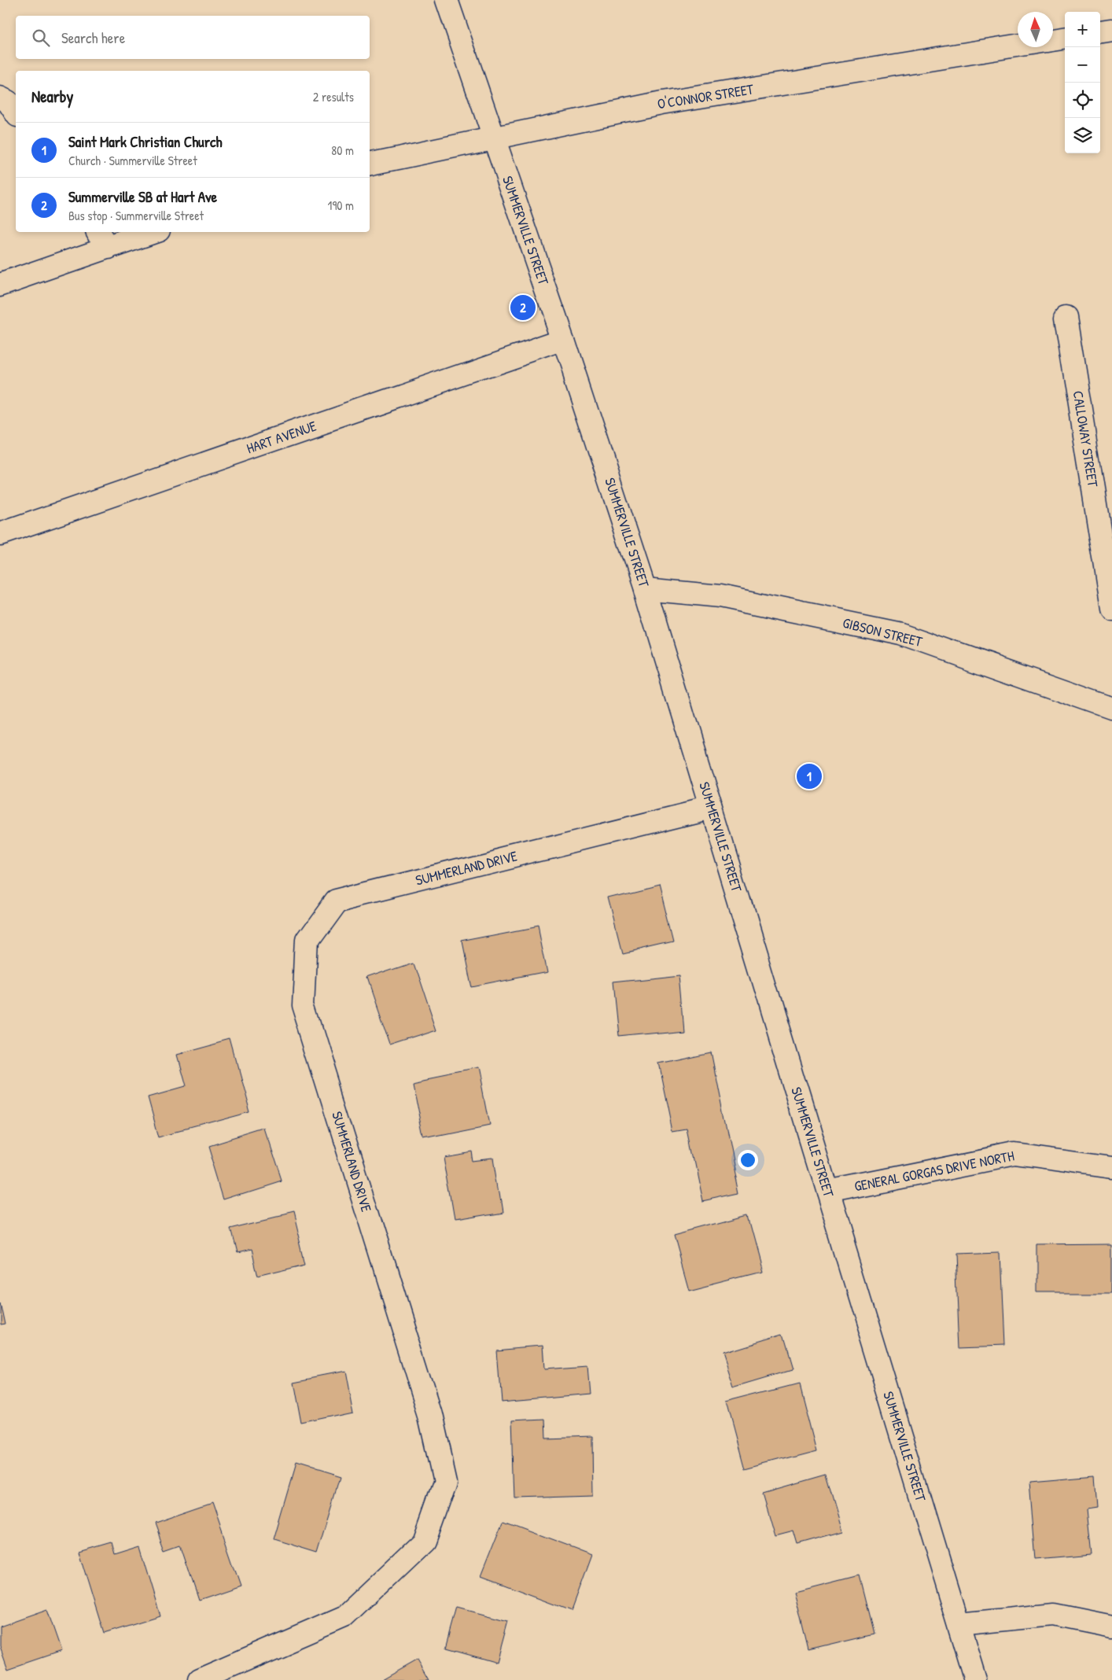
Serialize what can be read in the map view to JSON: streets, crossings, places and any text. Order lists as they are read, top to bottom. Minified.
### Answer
{"streets":{"street":["O'CONNOR STREET","SUMMERVILLE STREET","HART AVENUE","CALLOWAY STREET","GIBSON STREET","SUMMERLAND DRIVE","GENERAL GORGAS DRIVE NORTH"]},"crossings":[["O'CONNOR STREET","SUMMERVILLE STREET"],["SUMMERVILLE STREET","HART AVENUE"],["SUMMERVILLE STREET","GIBSON STREET"],["SUMMERVILLE STREET","SUMMERLAND DRIVE"],["SUMMERVILLE STREET","GENERAL GORGAS DRIVE NORTH"]],"north":"top","page":{"map_buttons":["+","−"],"search":"Search here","heading":["Nearby","2 results"],"list":[{"mark":"1","name":"Saint Mark Christian Church","note":"Church · Summerville Street","value":"80 m"},{"mark":"2","name":"Summerville SB at Hart Ave","note":"Bus stop · Summerville Street","value":"190 m"}],"pins":["2","1"]}}
